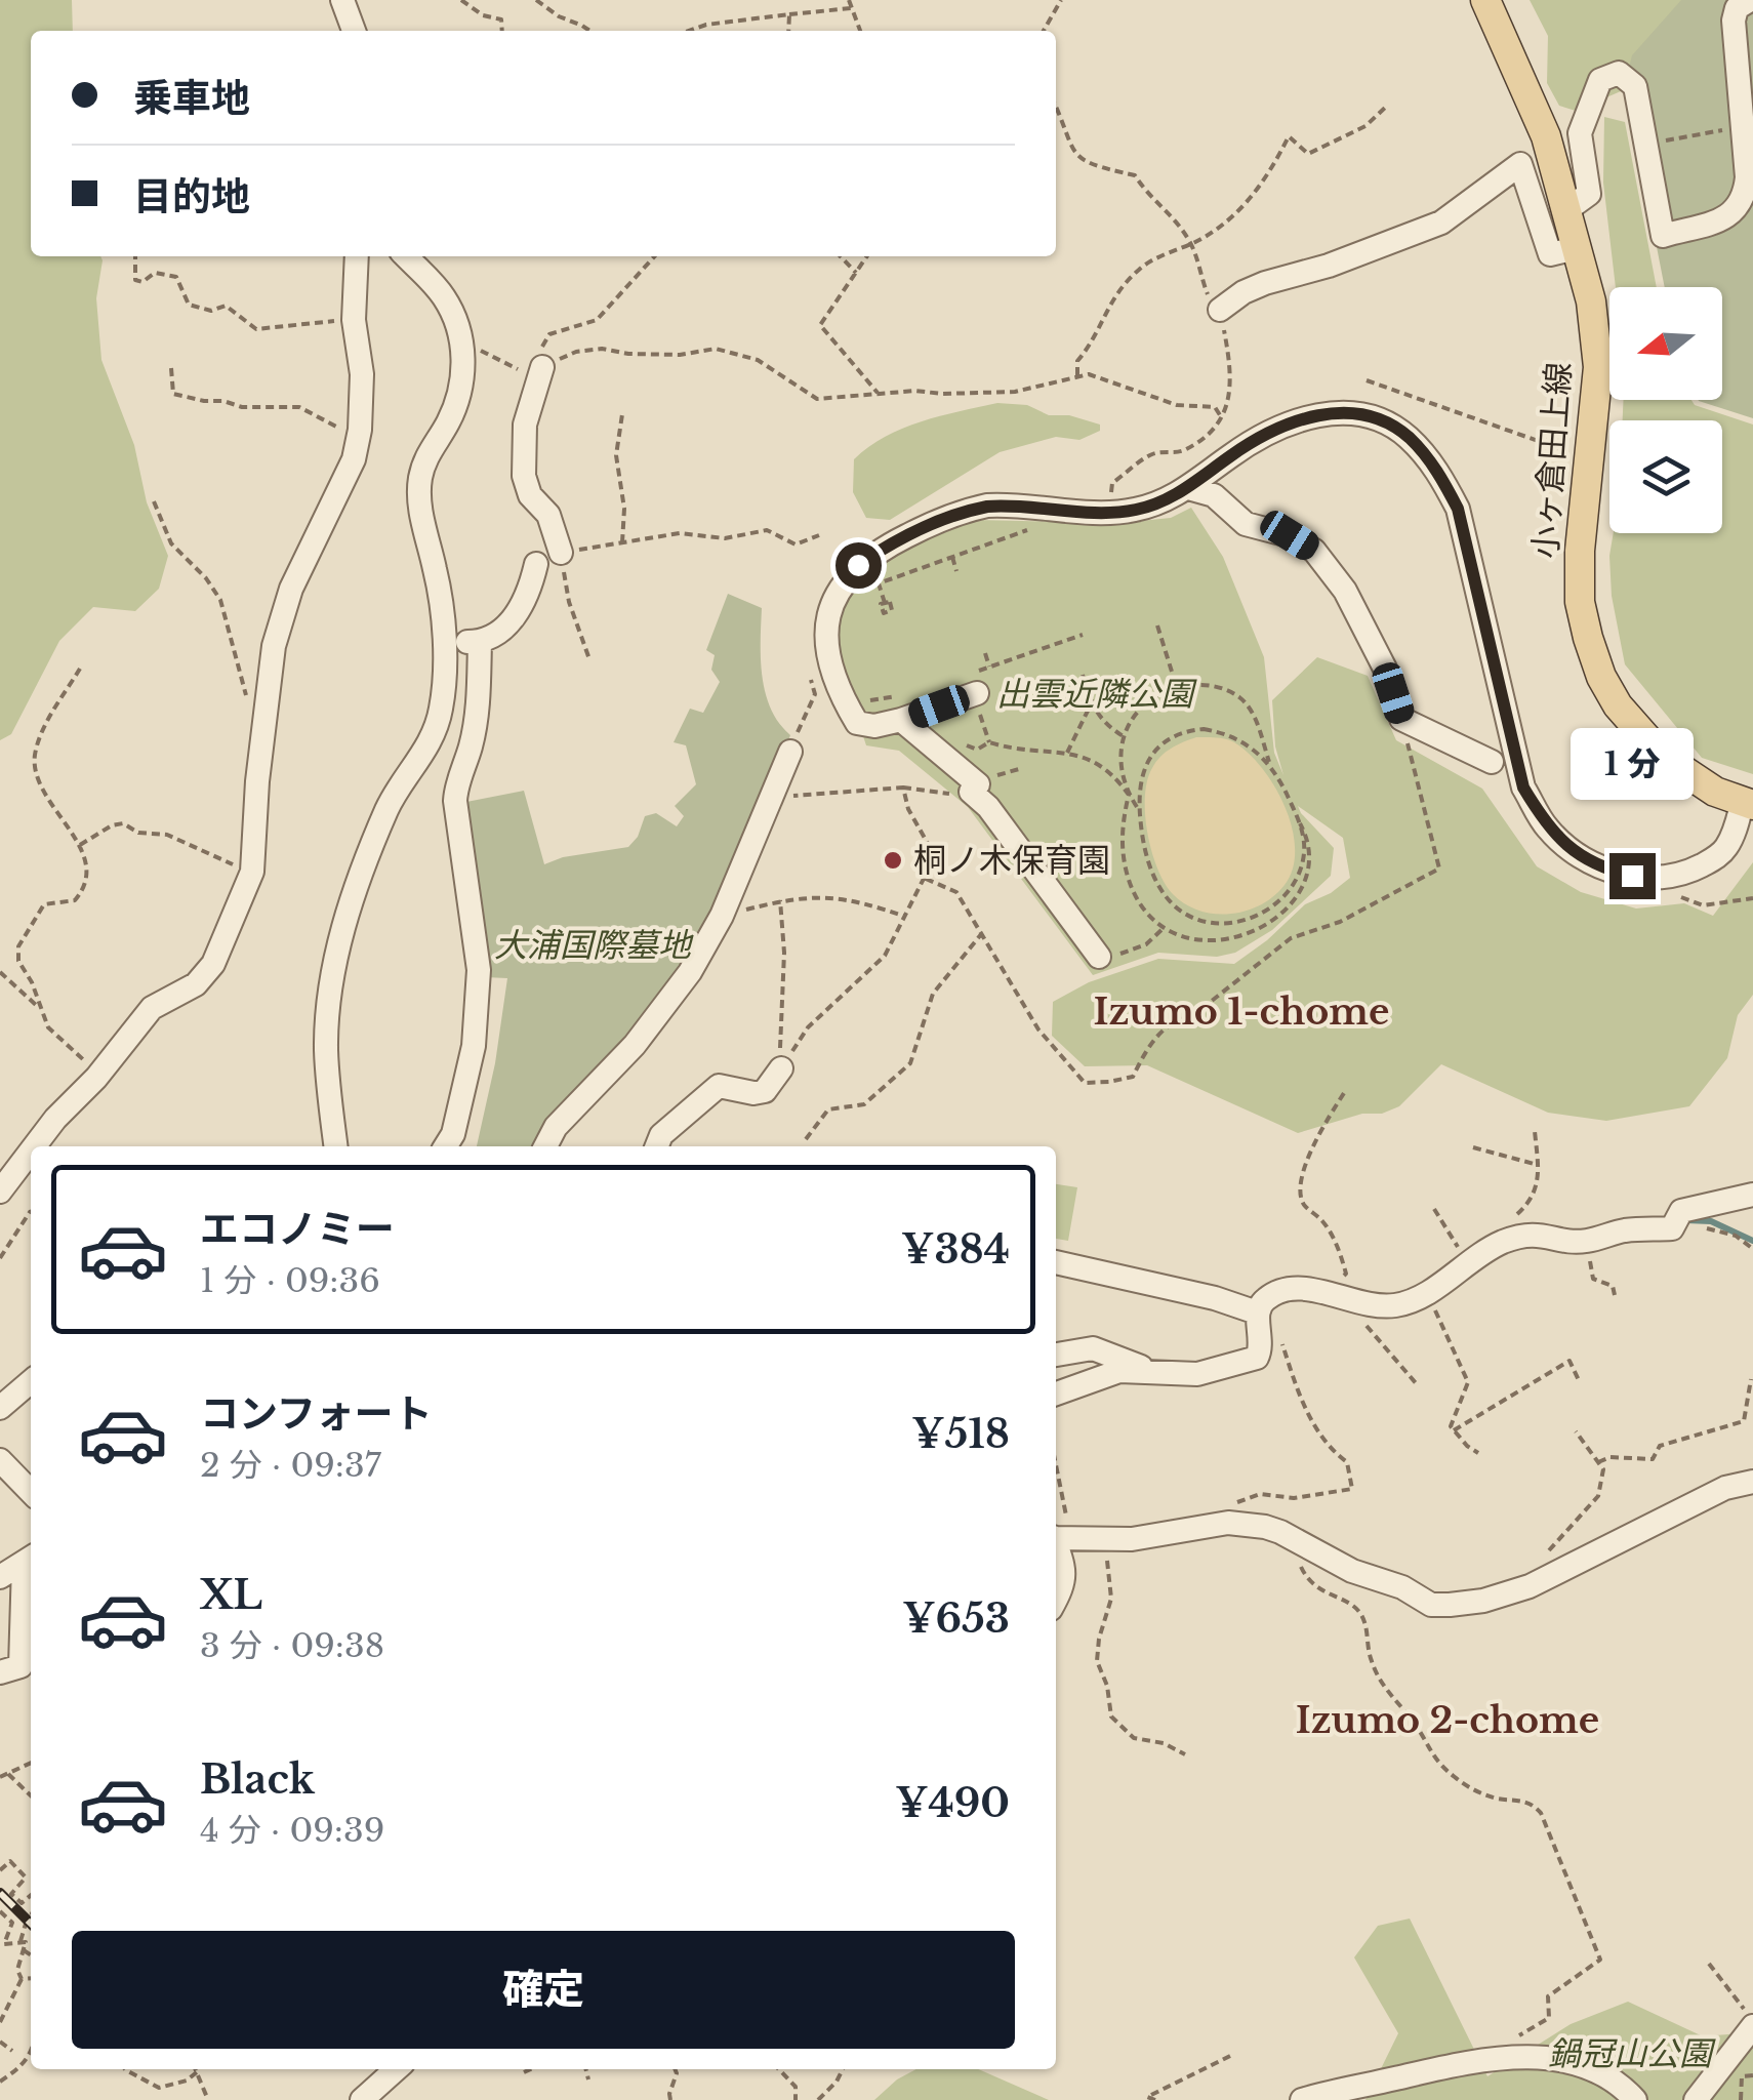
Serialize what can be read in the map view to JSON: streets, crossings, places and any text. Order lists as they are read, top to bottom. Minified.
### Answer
{"streets":{"main road":["小ヶ倉田上線"]},"districts":["Izumo 1-chome","Izumo 2-chome"],"parks":["出雲近隣公園","大浦国際墓地","鍋冠山公園"],"places":["桐ノ木保育園"],"north":"left","page":{"banner":["乗車地","目的地"],"bubble":"1 分","list":[{"name":"エコノミー","note":"1 分 · 09:36","value":"¥384"},{"name":"コンフォート","note":"2 分 · 09:37","value":"¥518"},{"name":"XL","note":"3 分 · 09:38","value":"¥653"},{"name":"Black","note":"4 分 · 09:39","value":"¥490"}],"buttons":"確定"}}
